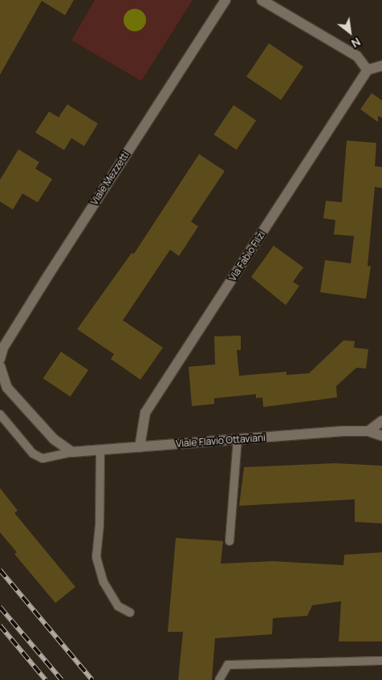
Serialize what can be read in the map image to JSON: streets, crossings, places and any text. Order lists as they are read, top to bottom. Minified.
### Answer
{"streets":{"main road":["Viale Mezzetti","Via Fabio Filzi","Viale Flavio Ottaviani"]},"crossings":[["Via Fabio Filzi","Viale Flavio Ottaviani"]],"north":"bottom right"}
